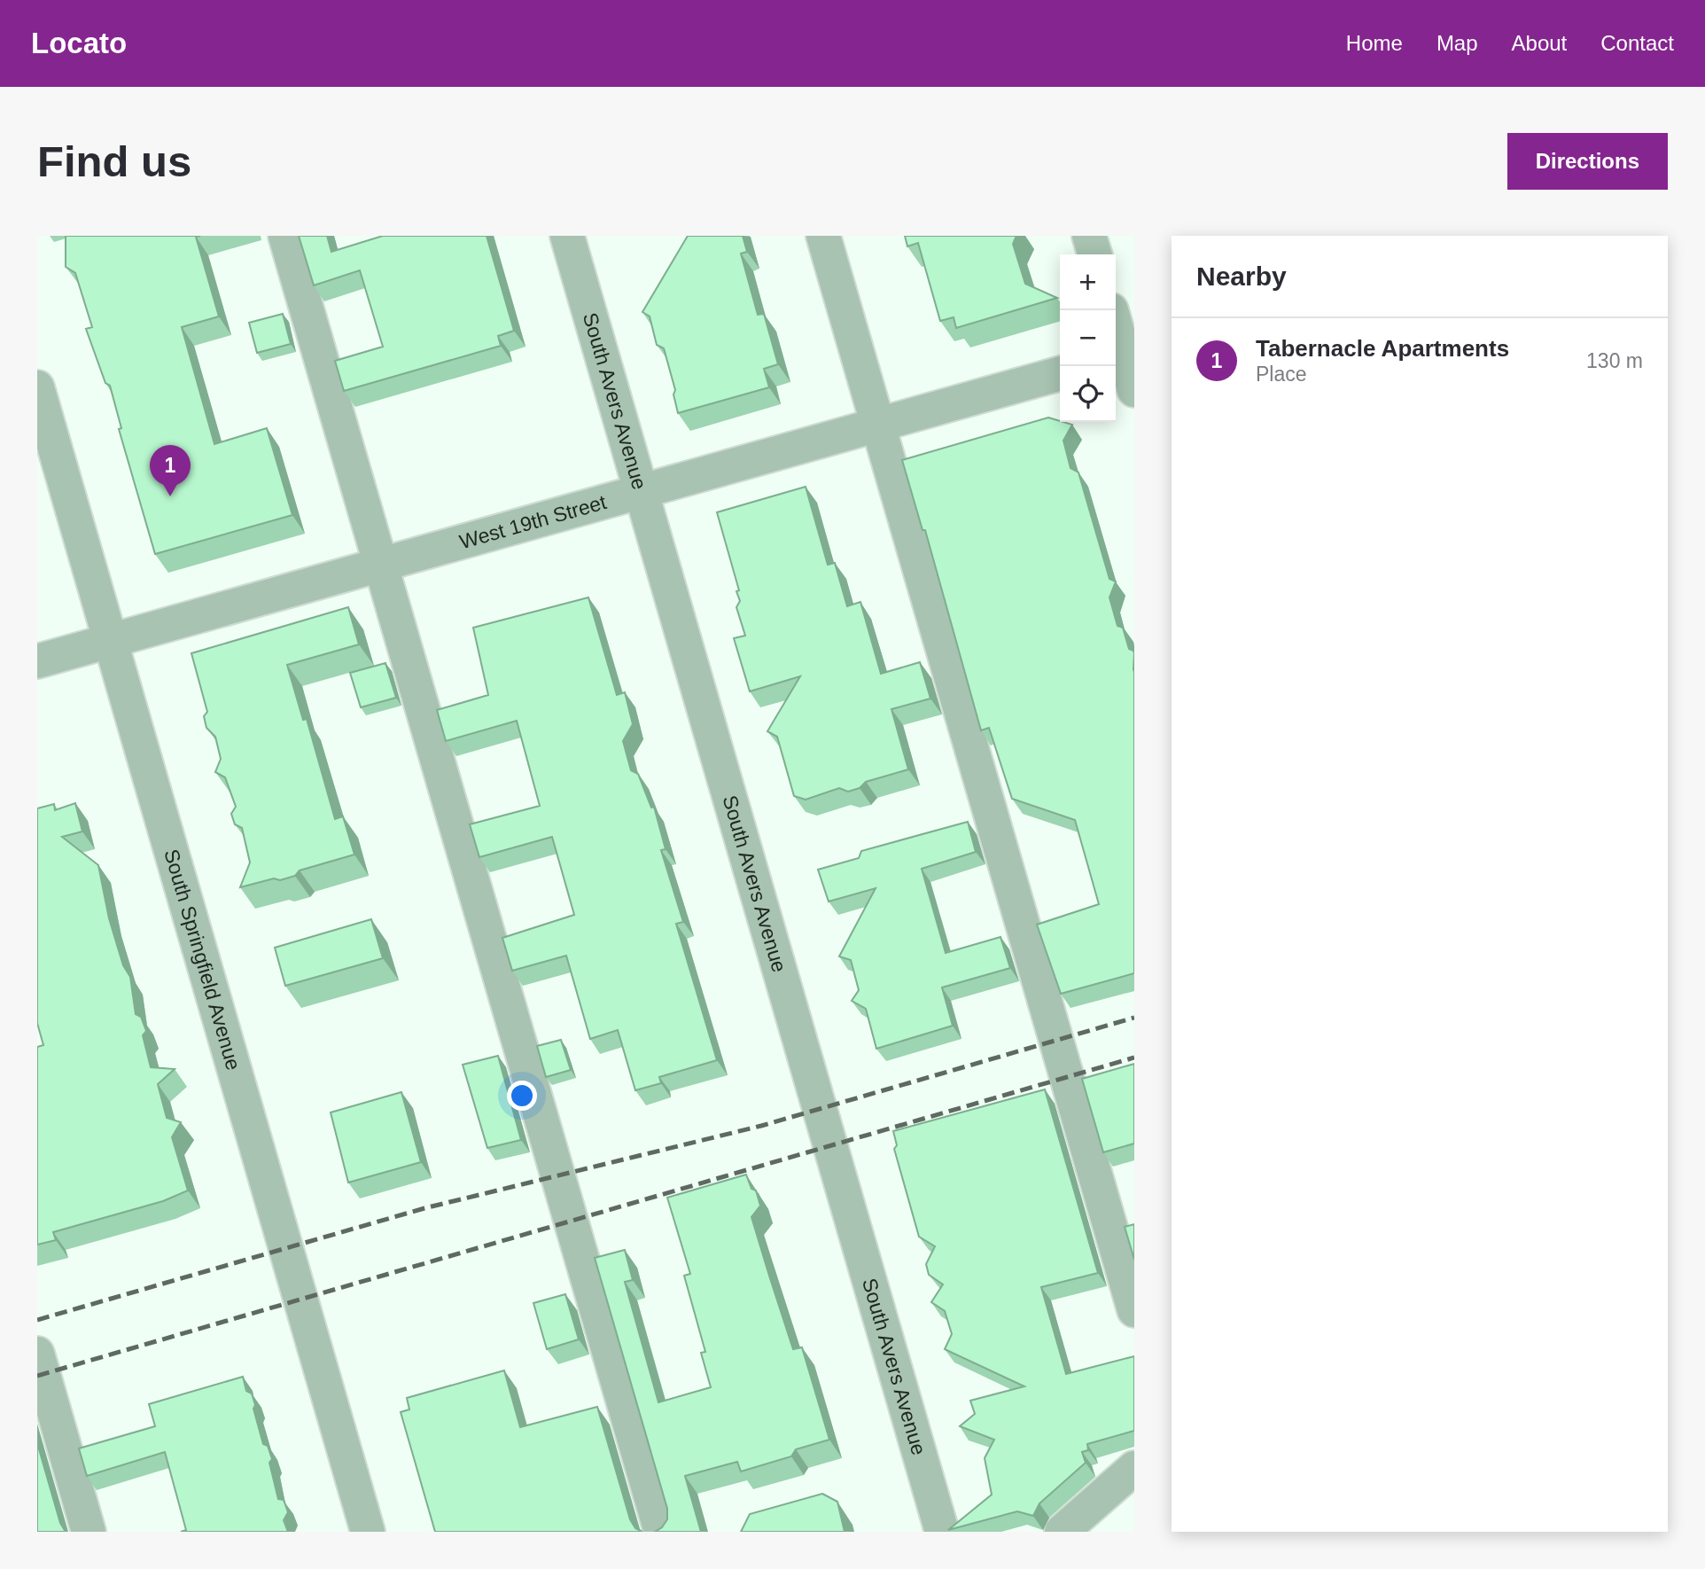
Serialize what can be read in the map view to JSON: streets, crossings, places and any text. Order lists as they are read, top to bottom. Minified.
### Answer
{"streets":{"street":["South Avers Avenue","West 19th Street","South Springfield Avenue"]},"crossings":[["South Avers Avenue","West 19th Street"],["West 19th Street","South Springfield Avenue"]],"page":{"header":"Locato","nav":["Home","Map","About","Contact"],"buttons":"Directions","title":"Find us","heading":"Nearby","map_buttons":["+","−"],"list":[{"mark":"1","name":"Tabernacle Apartments","note":"Place","value":"130 m"}],"pins":"1"}}
